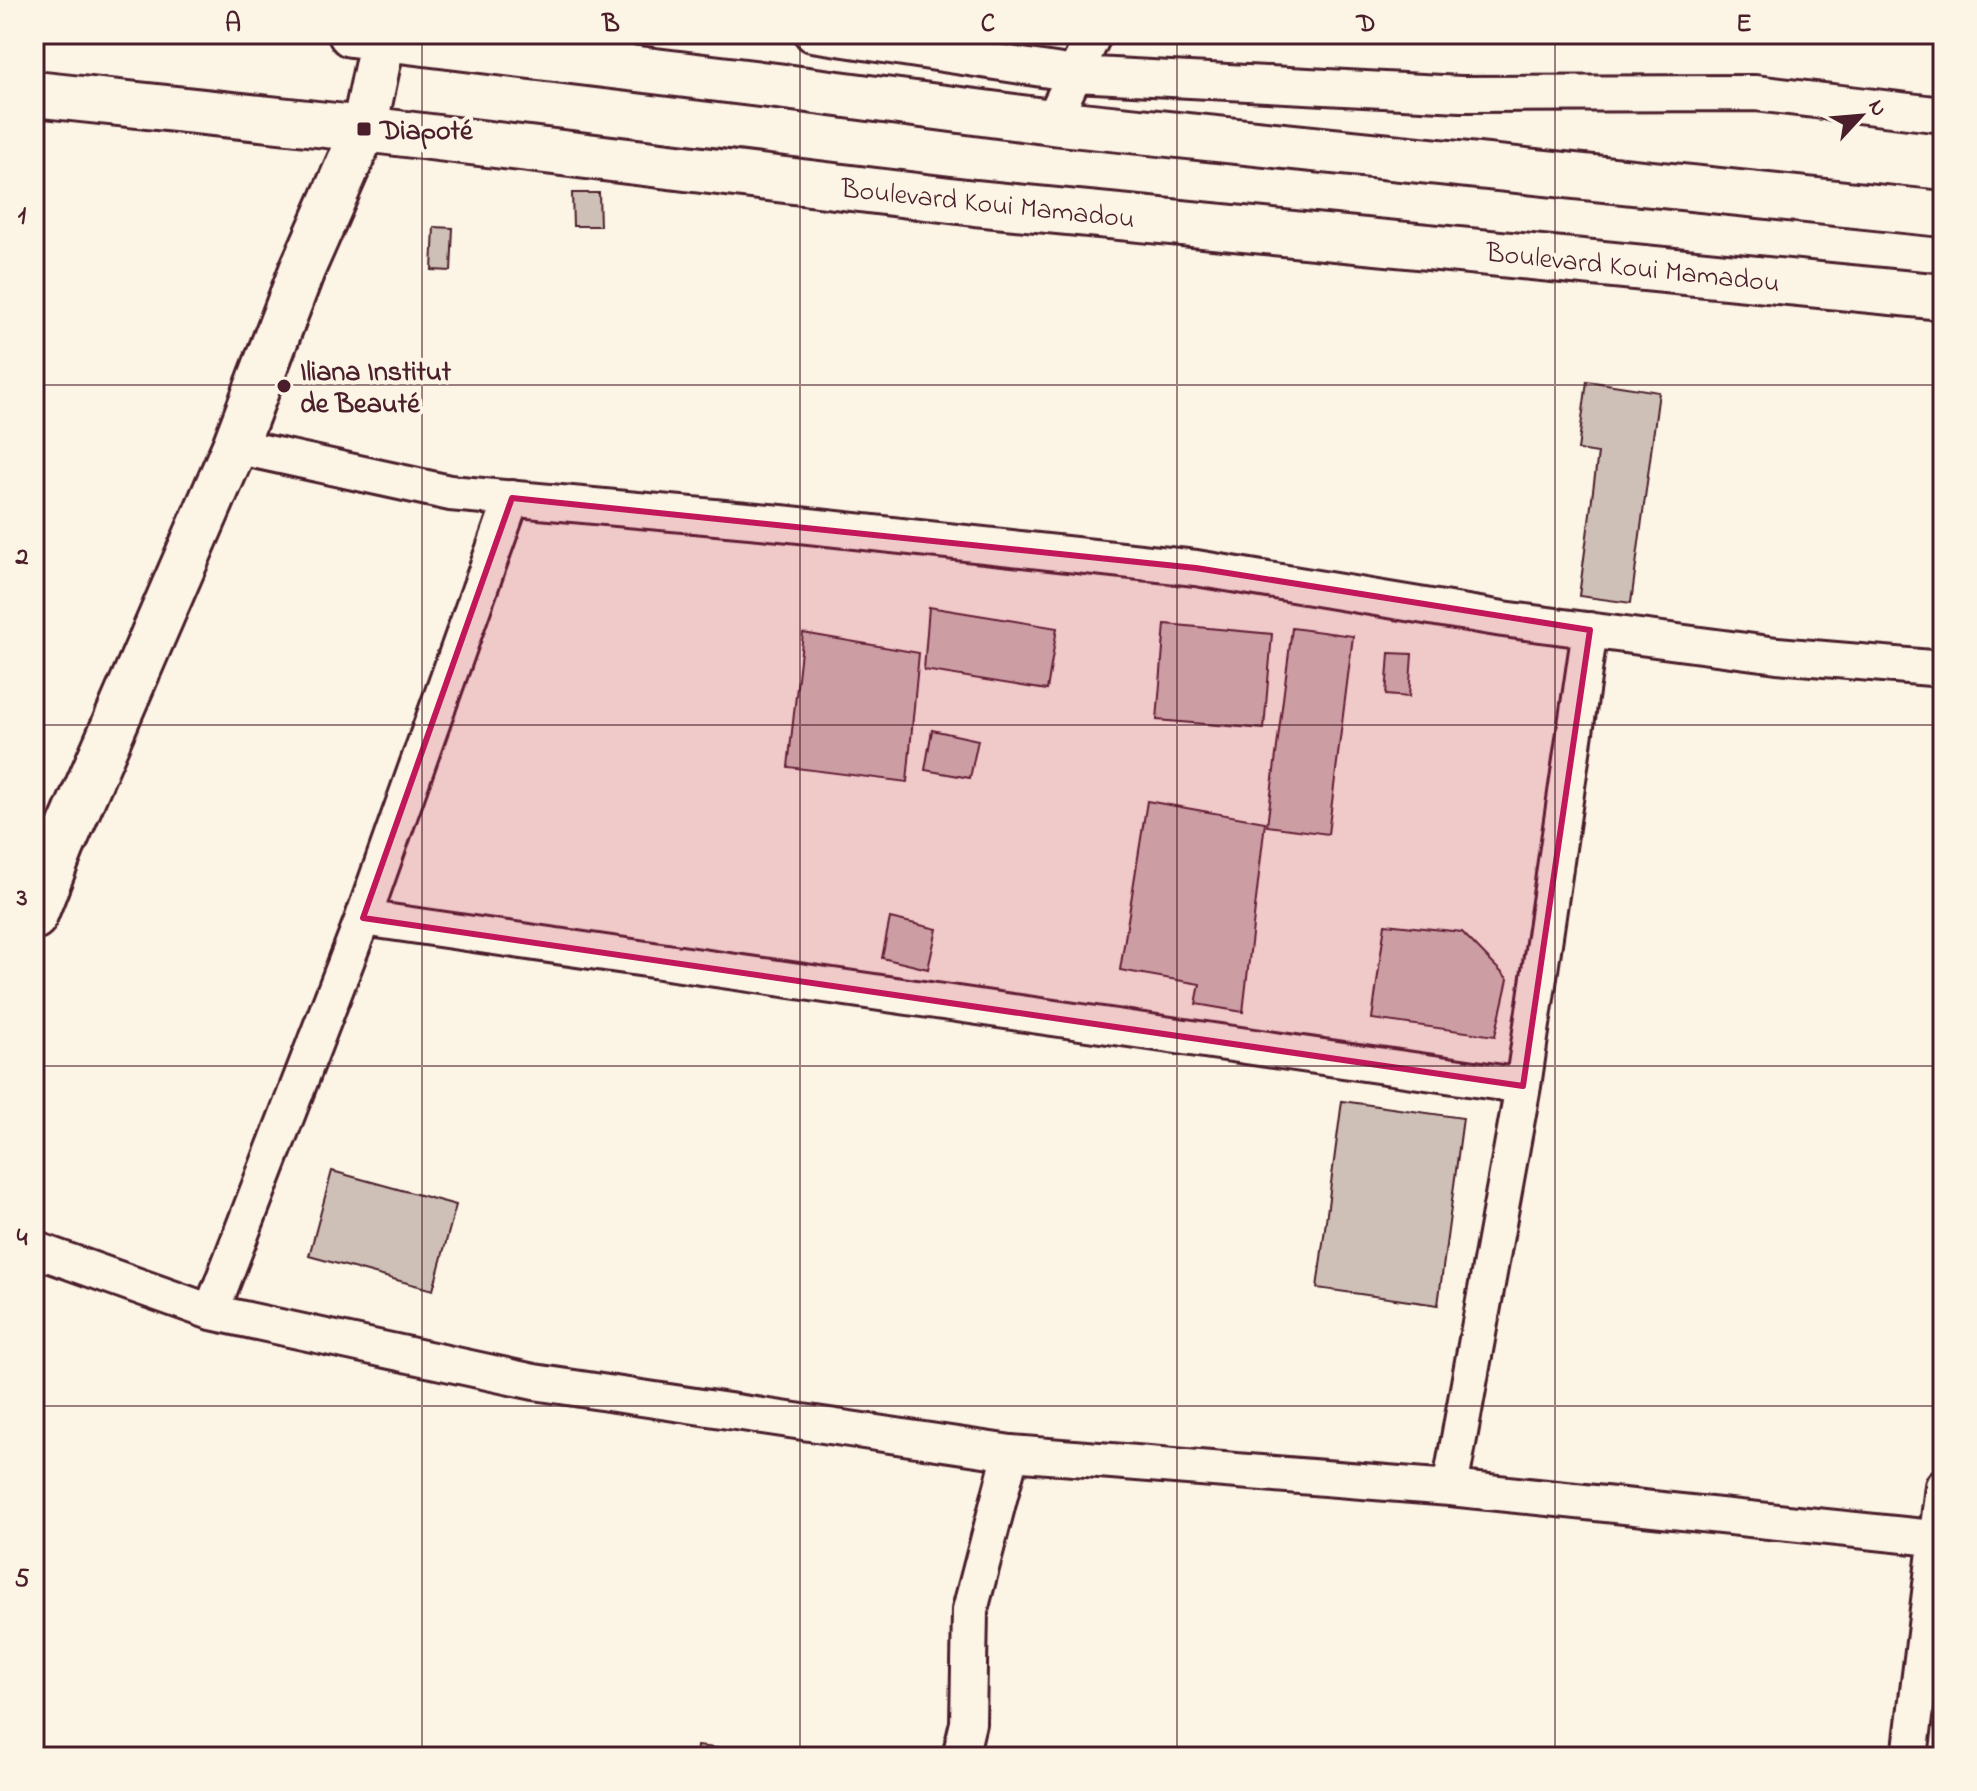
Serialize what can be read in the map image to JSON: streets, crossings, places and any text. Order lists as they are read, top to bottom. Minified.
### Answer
{"streets":{"main road":["Boulevard Koui Mamadou"]},"places":{"transit":["Diapoté"],"other":["Iliana Institut de Beauté"]},"north":"top right","grid":{"columns":["A","B","C","D","E"],"rows":["1","2","3","4","5"]}}
